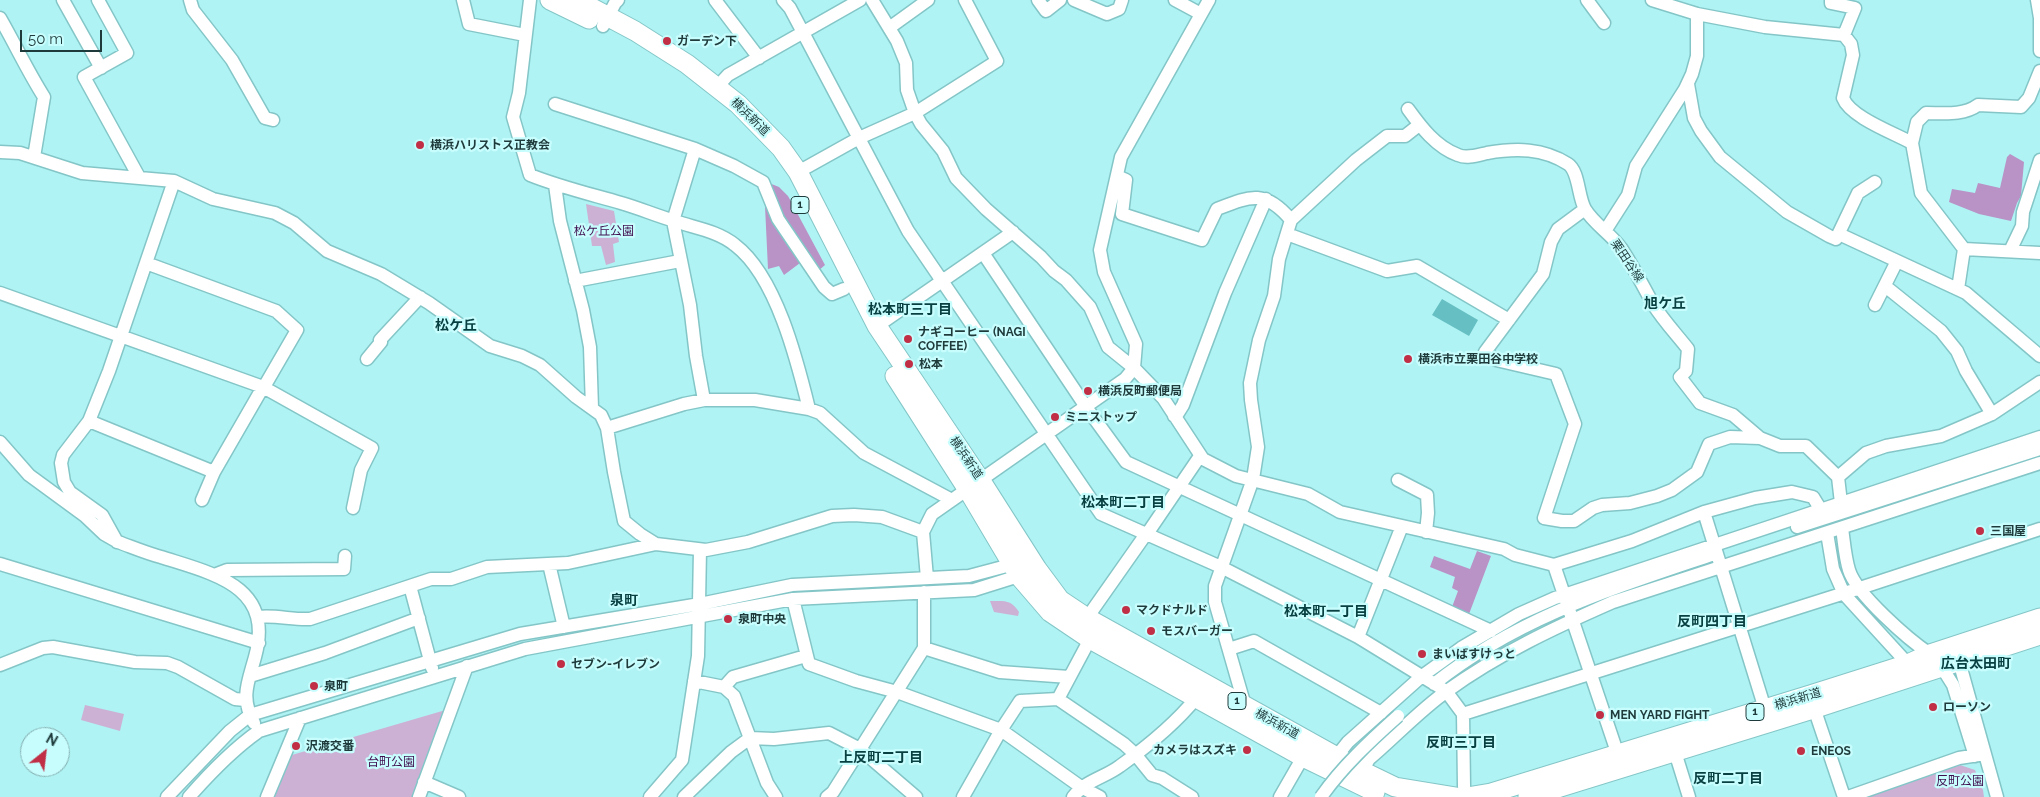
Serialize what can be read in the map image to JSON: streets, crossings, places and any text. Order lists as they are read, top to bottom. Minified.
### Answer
{"streets":{"highway":["横浜新道","1"],"street":["栗田谷線"]},"districts":["旭ケ丘","松本町三丁目","松ケ丘","松本町二丁目","泉町","松本町一丁目","反町四丁目","広台太田町","反町三丁目","上反町二丁目","反町二丁目"],"parks":["松ケ丘公園","台町公園","反町公園"],"places":["ガーデン下","横浜ハリストス正教会","ナギコーヒー (NAGI COFFEE)","横浜市立栗田谷中学校","松本","横浜反町郵便局","ミニストップ","三国屋","マクドナルド","泉町中央","モスバーガー","まいばすけっと","セブン-イレブン","泉町","ローソン","MEN YARD FIGHT","沢渡交番","カメラはスズキ","ENEOS"],"scale_bar":"50 m","north":"top right"}
